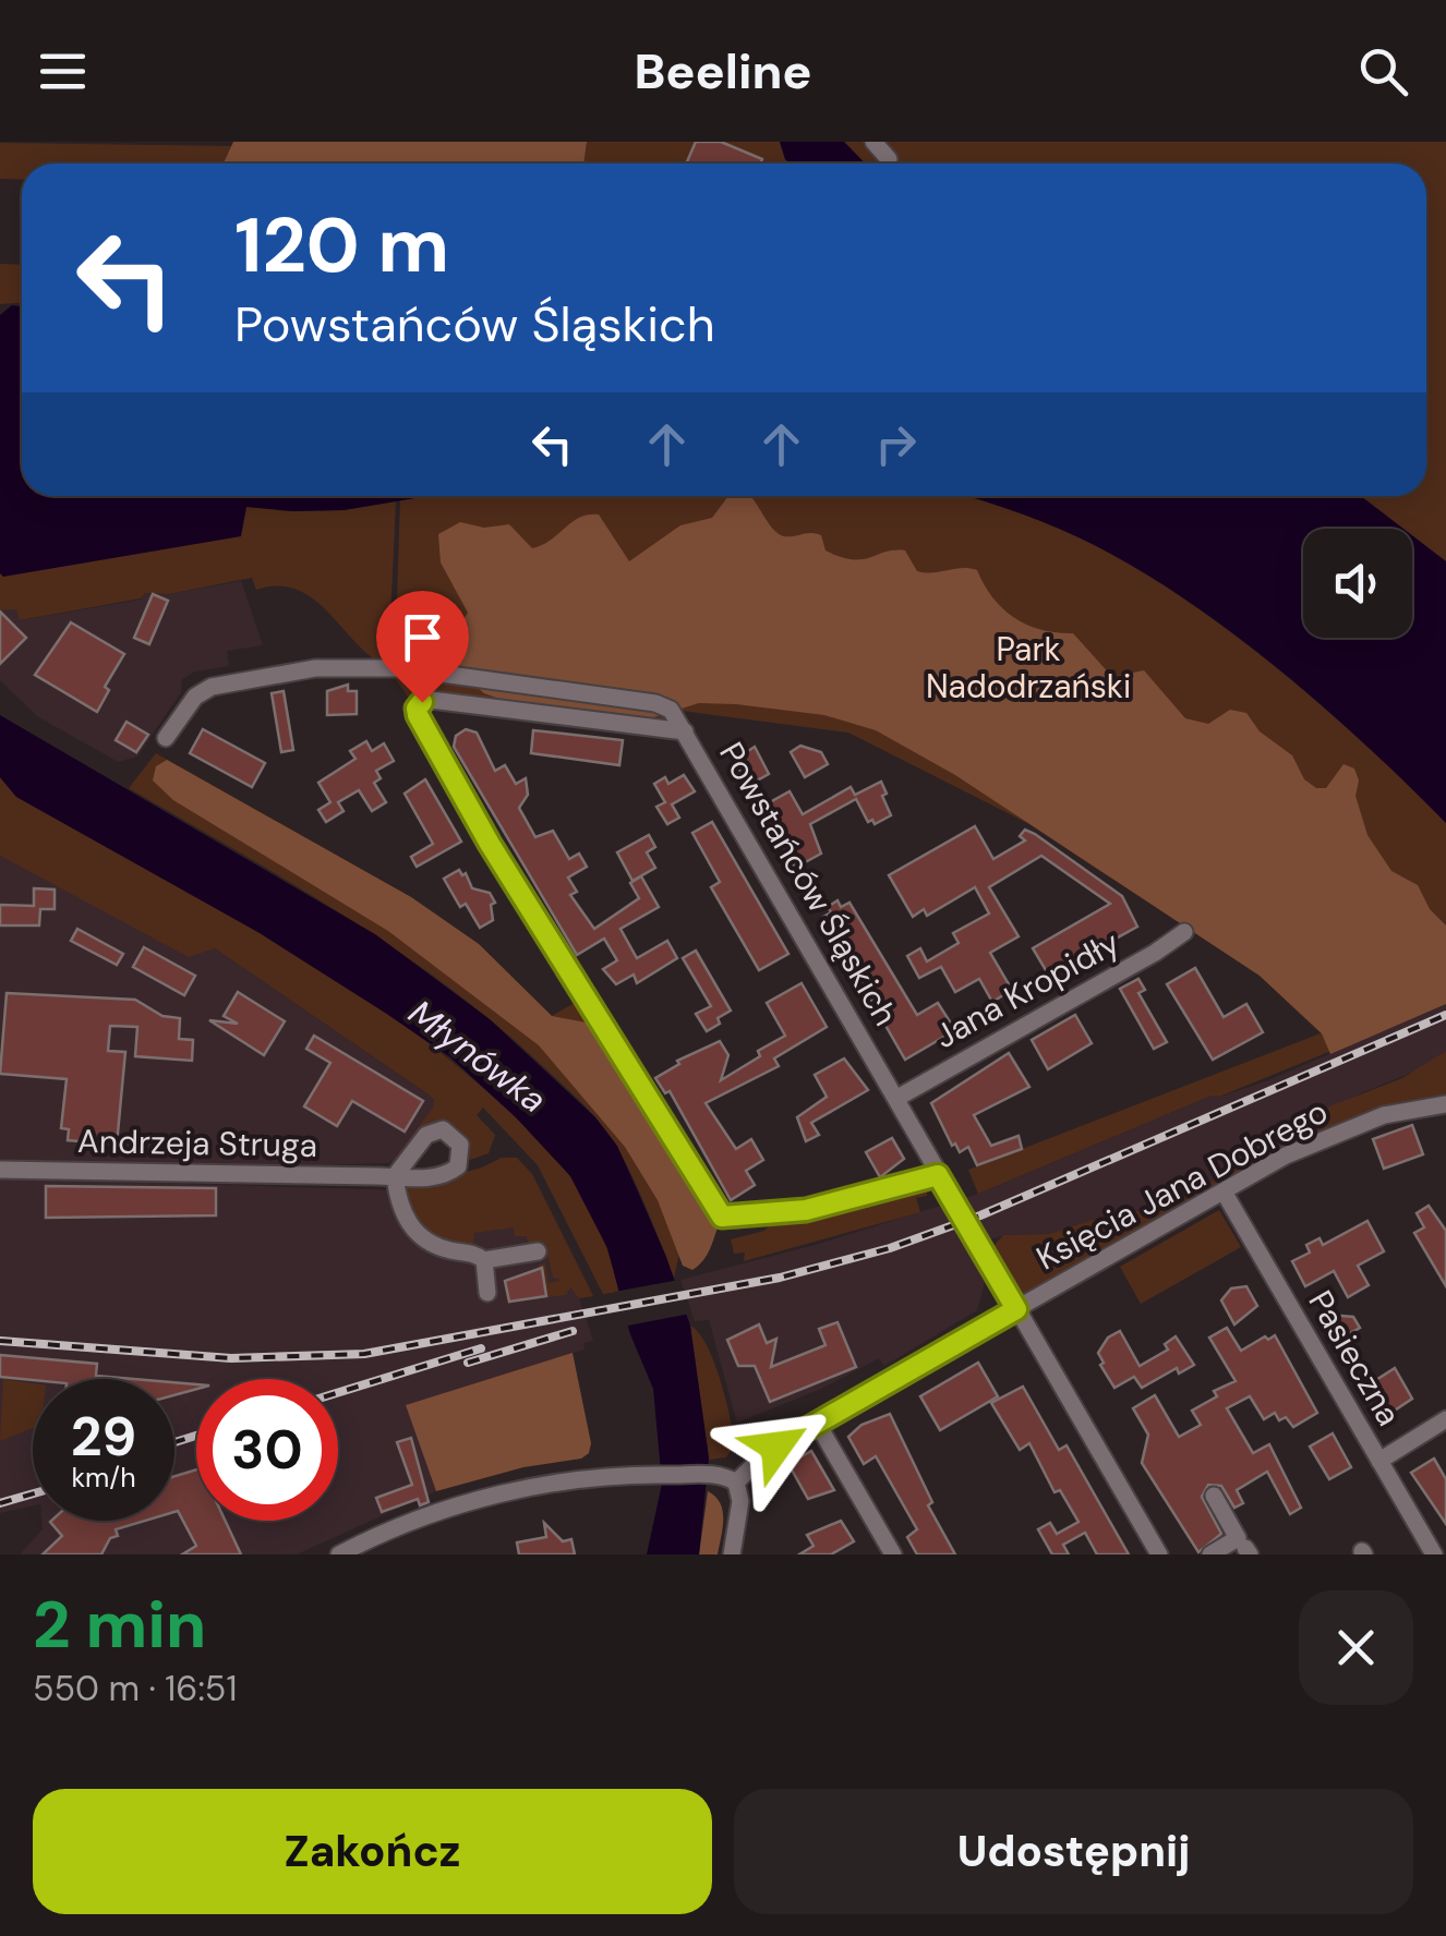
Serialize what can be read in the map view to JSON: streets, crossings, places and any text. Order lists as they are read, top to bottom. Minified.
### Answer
{"streets":{"street":["Powstańców Śląskich","Jana Kropidły","Andrzeja Struga","Księcia Jana Dobrego","Pasieczna"]},"crossings":[["Powstańców Śląskich","Jana Kropidły"],["Powstańców Śląskich","Księcia Jana Dobrego"],["Księcia Jana Dobrego","Pasieczna"]],"water":["Młynówka"],"parks":["Park Nadodrzański"],"page":{"header":"Beeline","turn":["120 m","Powstańców Śląskich"],"speed":"29 km/h","limit":"30","heading":["2 min","550 m · 16:51"],"buttons":["Zakończ","Udostępnij"]}}
